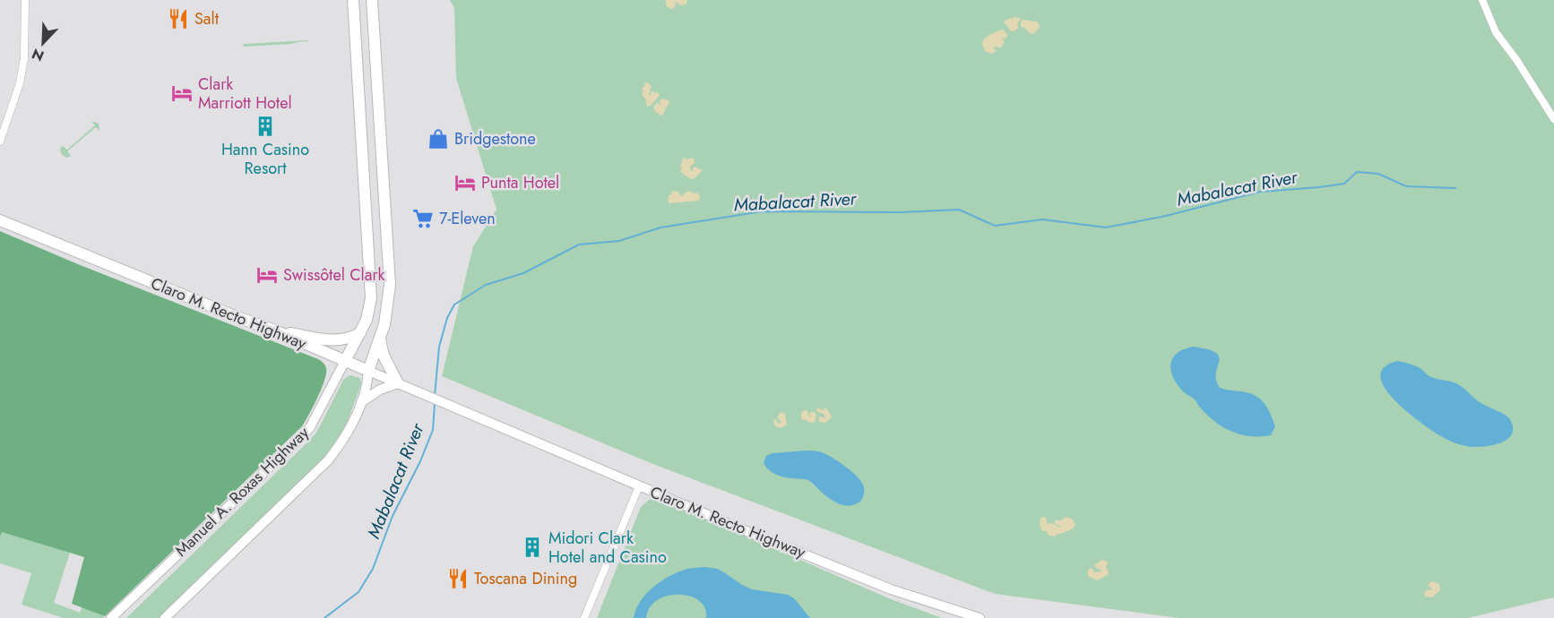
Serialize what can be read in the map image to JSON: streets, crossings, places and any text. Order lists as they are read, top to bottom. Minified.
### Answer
{"streets":{"main road":["Claro M. Recto Highway","Manuel A. Roxas Highway"]},"crossings":[["Claro M. Recto Highway","Manuel A. Roxas Highway"]],"water":["Mabalacat River"],"places":{"restaurant":["Salt","Toscana Dining"],"hotel":["Clark Marriott Hotel","Punta Hotel","Swissôtel Clark"],"building":["Hann Casino Resort","Midori Clark Hotel and Casino"],"shop":["Bridgestone"],"supermarket":["7-Eleven"]},"north":"bottom left"}
